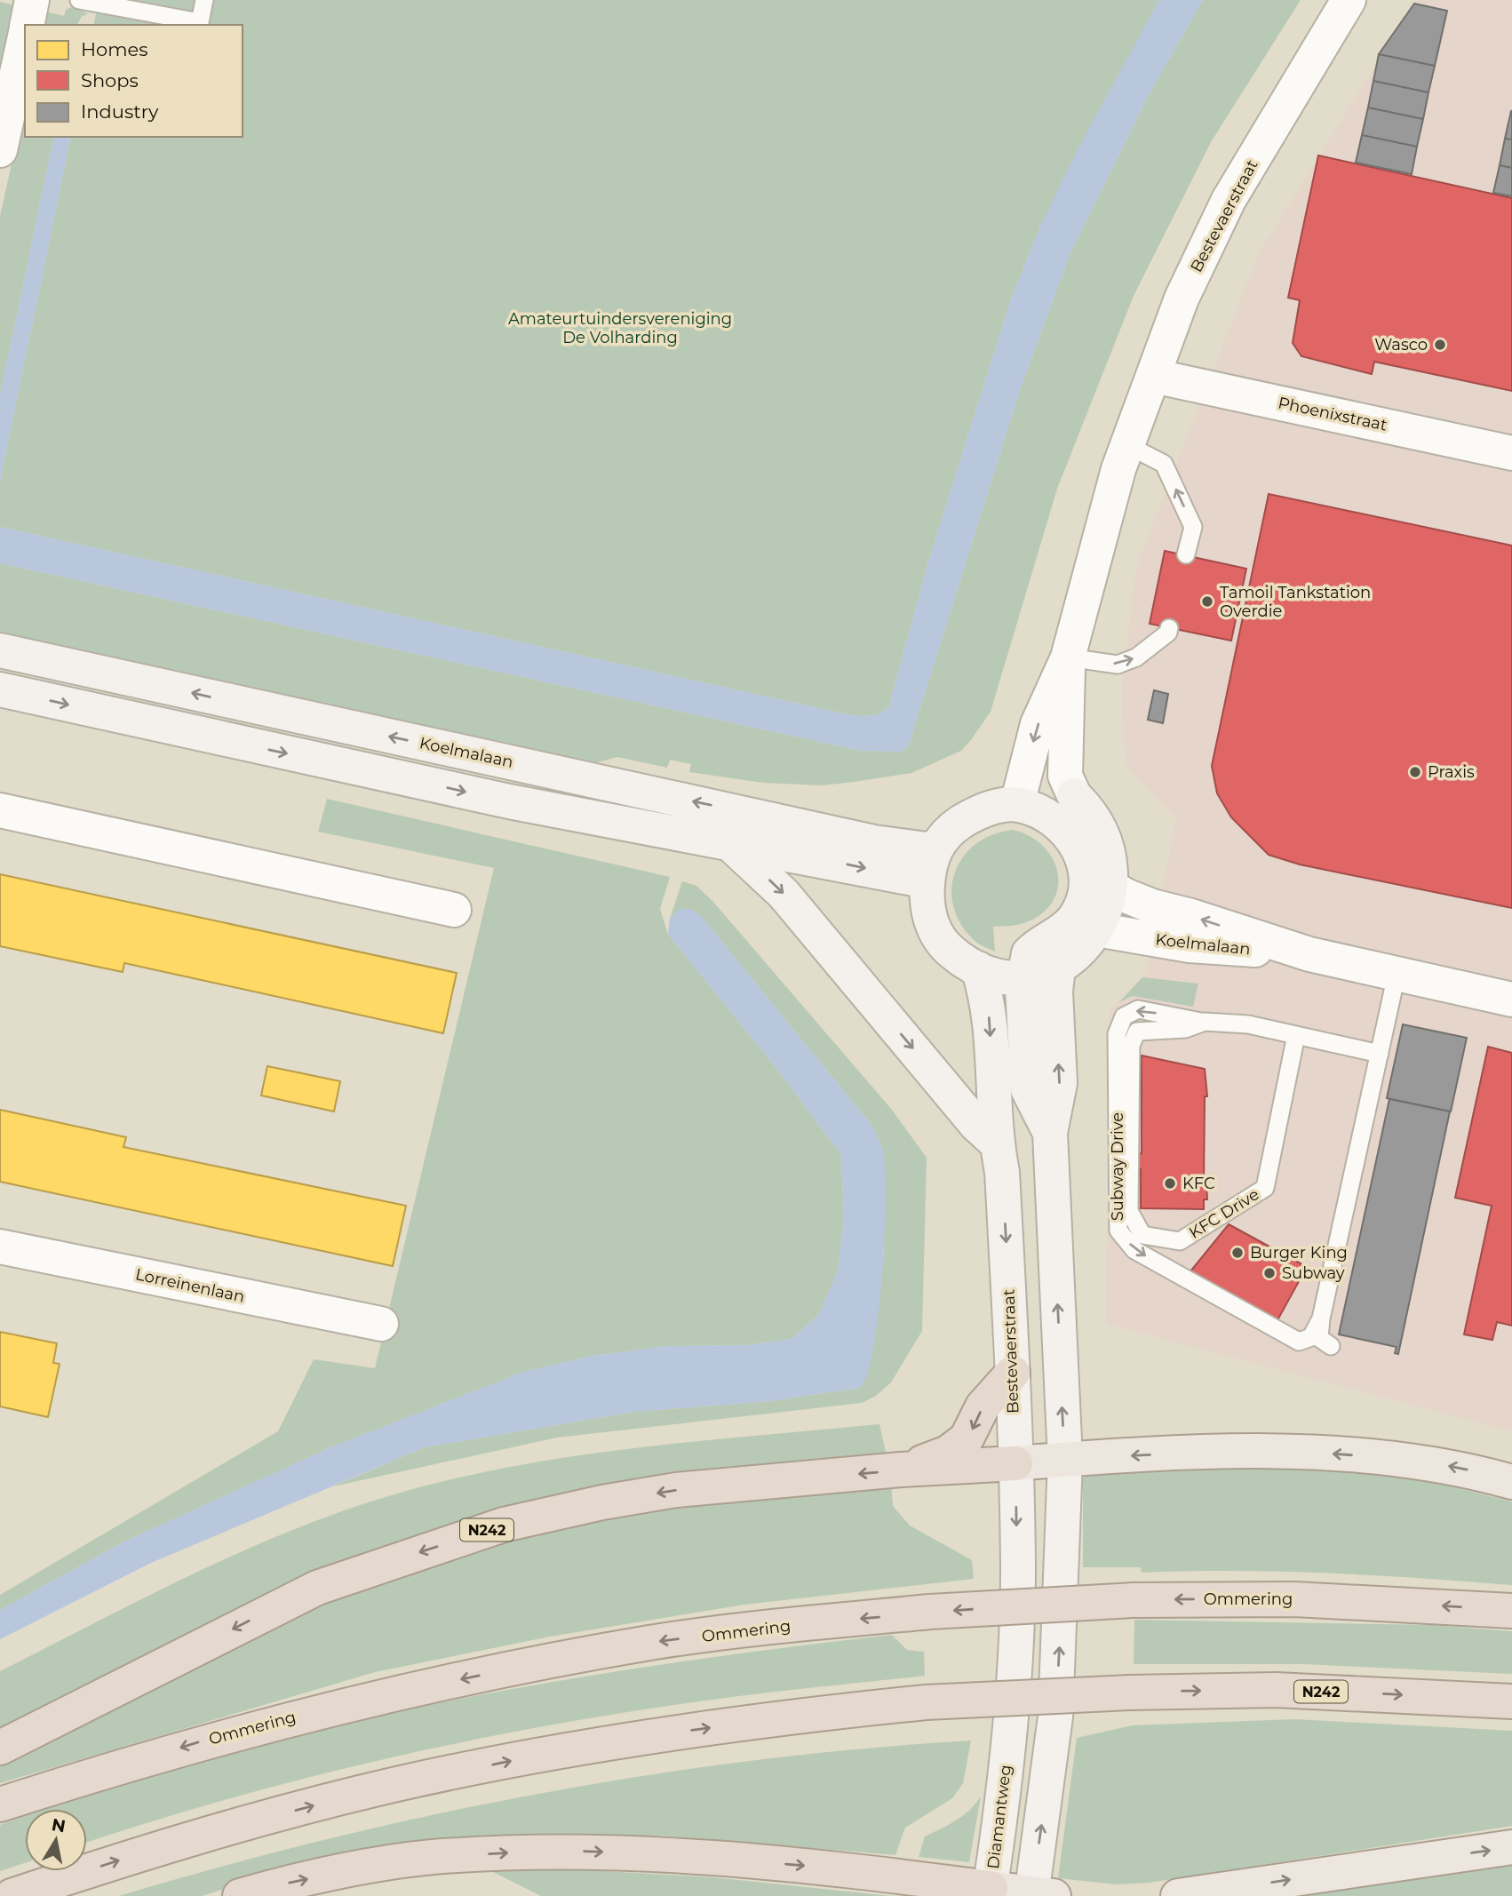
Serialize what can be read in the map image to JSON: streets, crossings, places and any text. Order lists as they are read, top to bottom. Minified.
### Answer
{"streets":{"highway":["N242","Ommering"],"street":["Bestevaerstraat","Phoenixstraat","Koelmalaan","Lorreinenlaan","Diamantweg"],"lane":["Subway Drive","KFC Drive"]},"crossings":[["Bestevaerstraat","Phoenixstraat"],["Bestevaerstraat","Koelmalaan"],["Bestevaerstraat","N242"],["Bestevaerstraat","Diamantweg"],["Subway Drive","KFC Drive"]],"parks":["Amateurtuindersvereniging De Volharding"],"places":["Wasco","Tamoil Tankstation Overdie","Praxis","KFC","Burger King","Subway"],"legend":["Homes","Shops","Industry"],"north":"top"}
